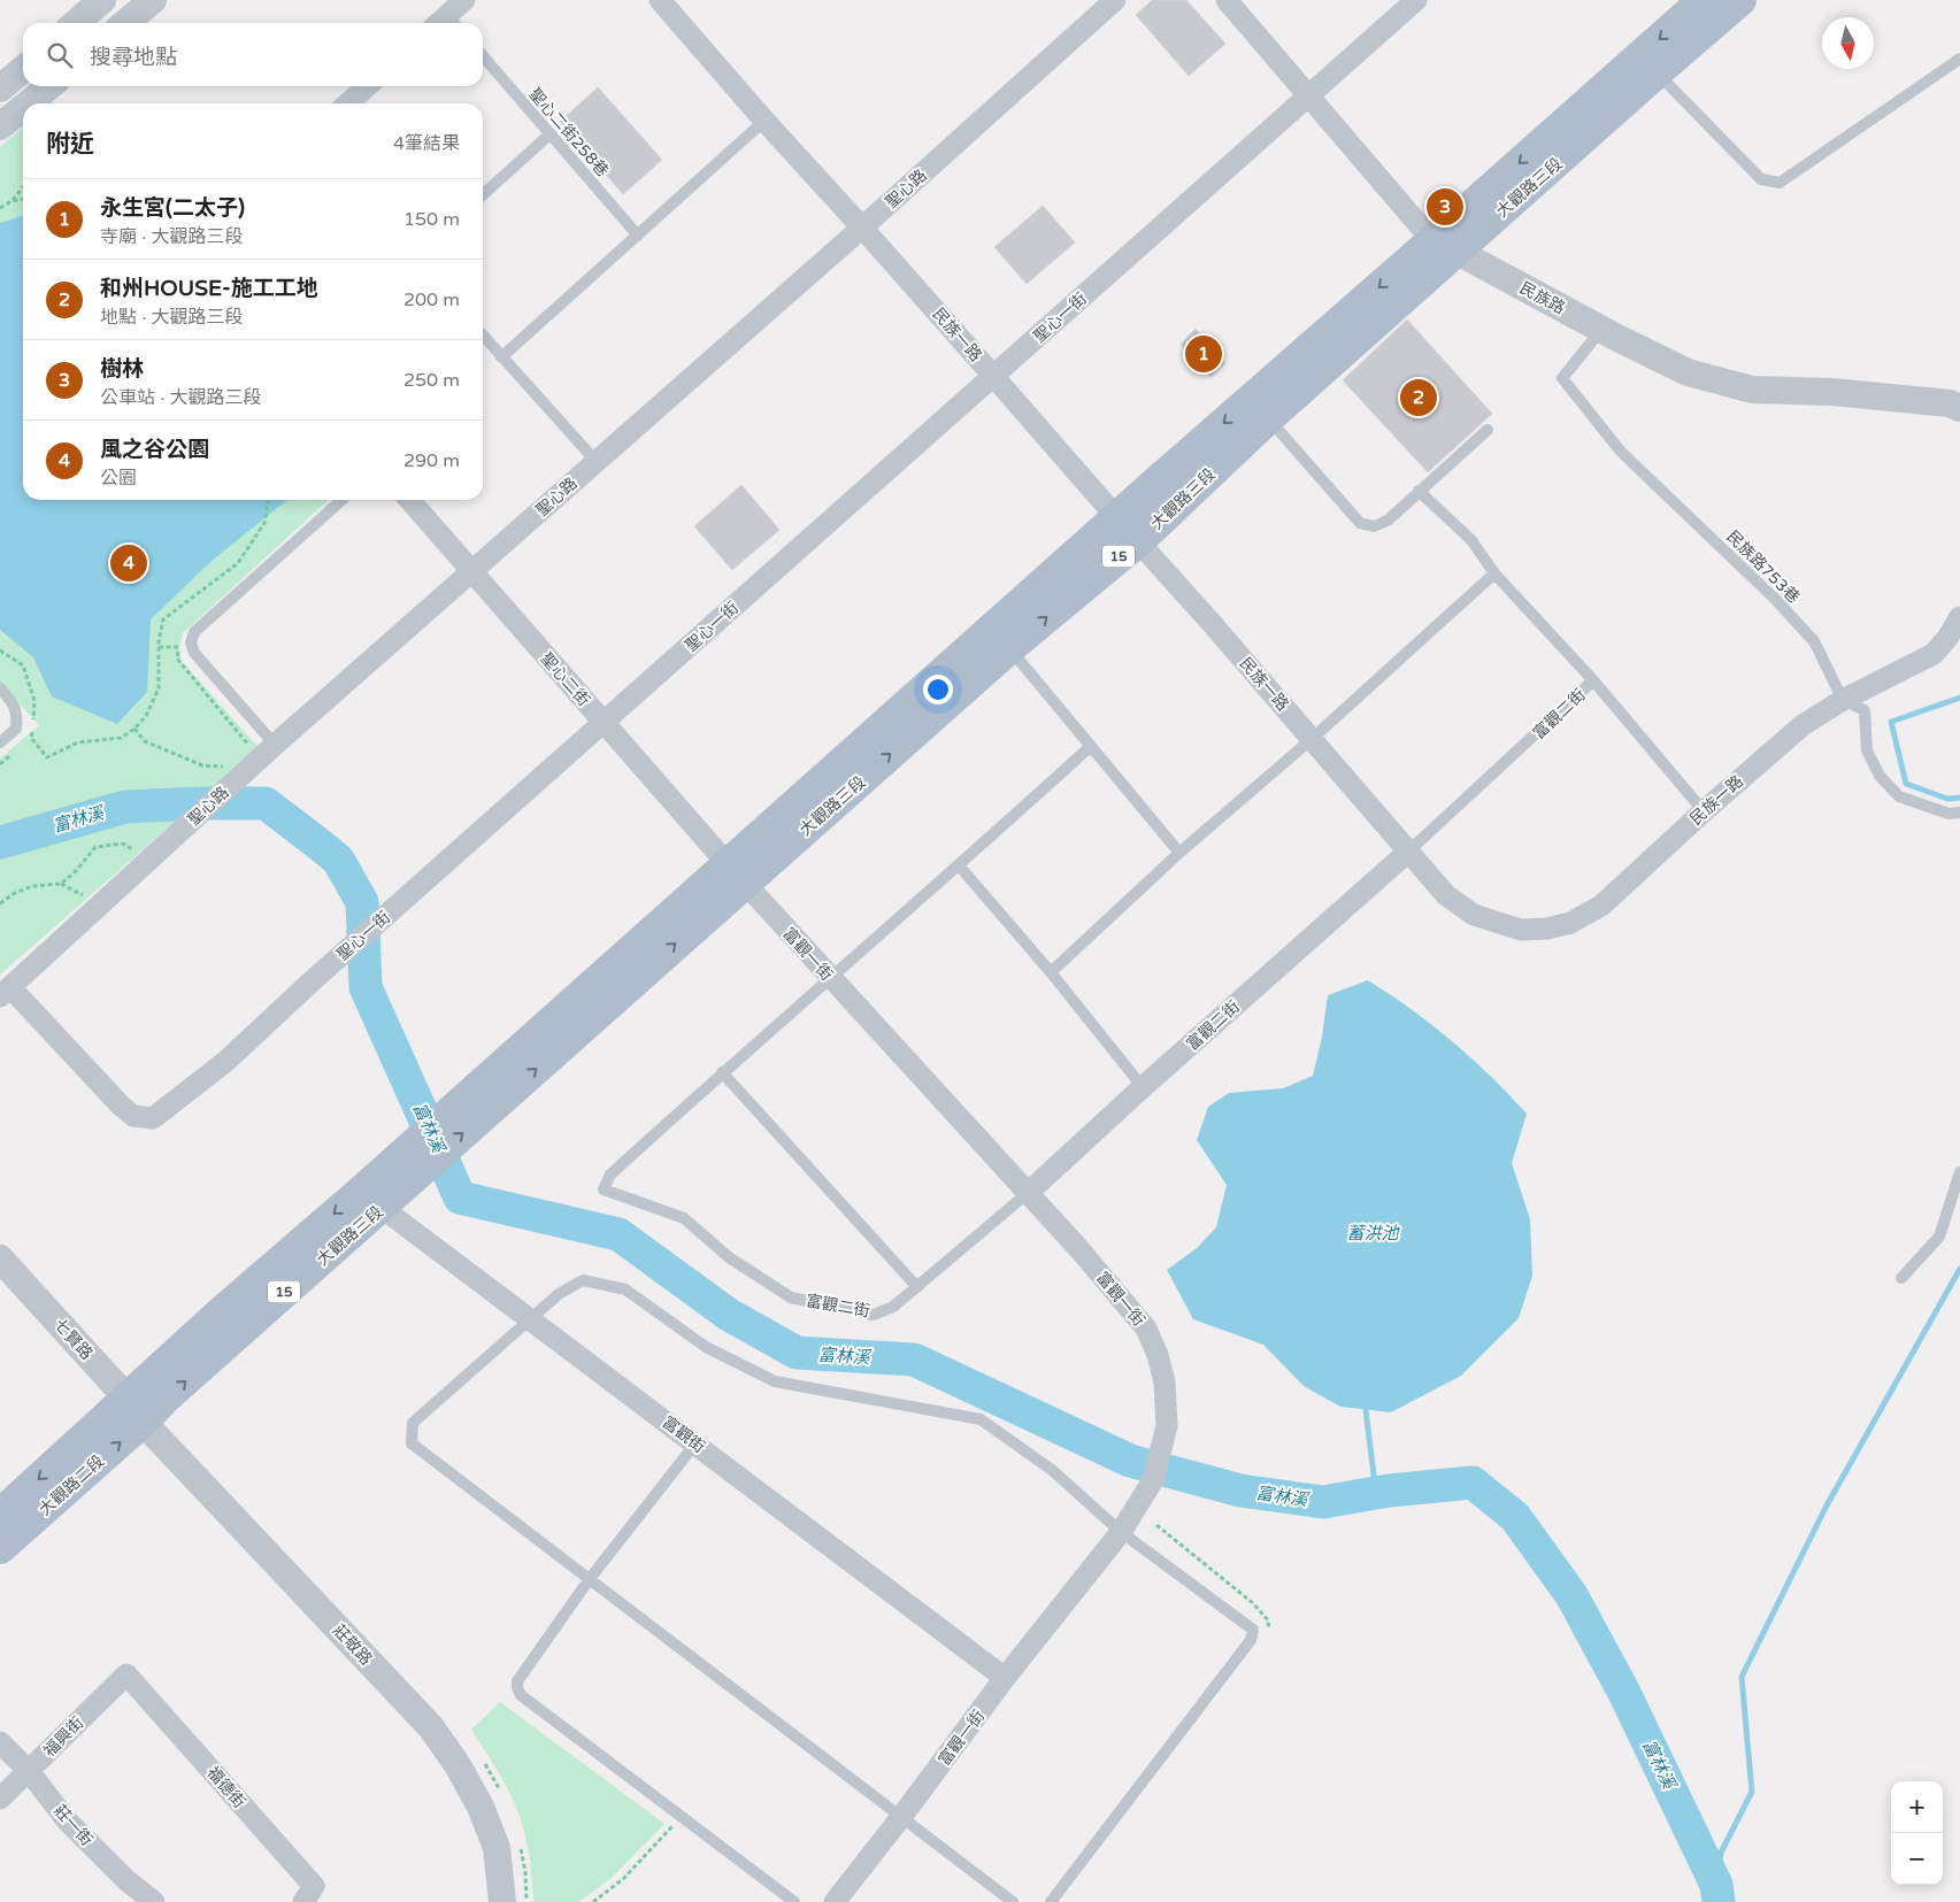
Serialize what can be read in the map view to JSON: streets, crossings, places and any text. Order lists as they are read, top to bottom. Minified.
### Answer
{"streets":{"main road":["大觀路三段","15","大觀路二段"],"street":["聖心路","民族路","聖心一街","民族一路","聖心二街","富觀二街","富觀一街","七賢路","富觀街","莊敬路","福興街","福德街","莊一街"],"lane":["聖心二街258巷","民族路753巷"]},"crossings":[["大觀路三段","民族路"],["大觀路三段","民族一路"],["大觀路三段","聖心二街"],["大觀路三段","富觀一街"],["大觀路三段","七賢路"],["大觀路三段","富觀街"],["大觀路三段","大觀路二段"],["大觀路三段","莊敬路"],["聖心路","聖心一街"],["聖心路","民族一路"],["聖心路","聖心二街"],["民族路","聖心一街"],["民族路","民族路753巷"],["聖心一街","民族一路"],["聖心一街","聖心二街"],["民族一路","民族路753巷"],["民族一路","富觀二街"],["聖心二街","富觀一街"],["富觀二街","富觀一街"],["富觀一街","富觀街"],["七賢路","大觀路二段"],["七賢路","莊敬路"],["大觀路二段","莊敬路"],["福興街","福德街"],["福興街","莊一街"]],"water":["富林溪","蓄洪池"],"north":"bottom","page":{"search":"搜尋地點","heading":["附近","4筆結果"],"list":[{"mark":"1","name":"永生宮(二太子)","note":"寺廟 · 大觀路三段","value":"150 m"},{"mark":"2","name":"和州HOUSE-施工工地","note":"地點 · 大觀路三段","value":"200 m"},{"mark":"3","name":"樹林","note":"公車站 · 大觀路三段","value":"250 m"},{"mark":"4","name":"風之谷公園","note":"公園","value":"290 m"}],"pins":["3","1","2","4"],"map_buttons":["+","−"]}}
